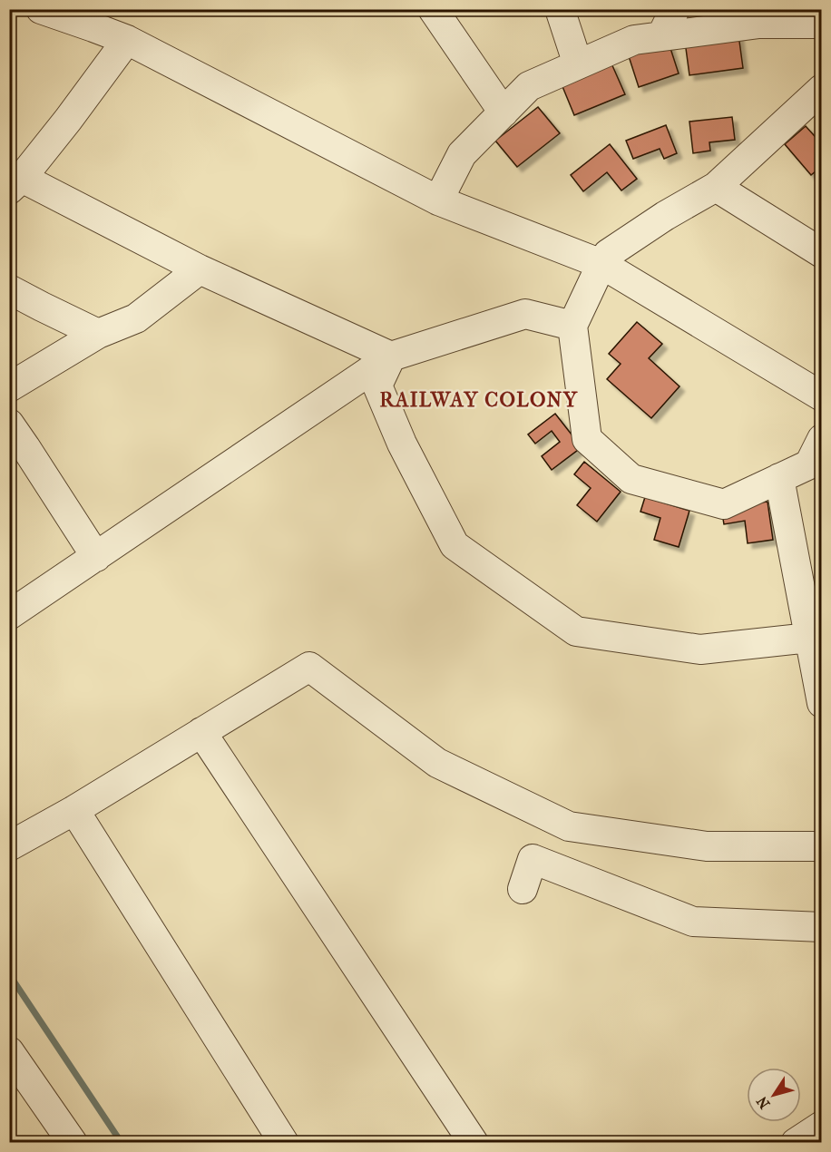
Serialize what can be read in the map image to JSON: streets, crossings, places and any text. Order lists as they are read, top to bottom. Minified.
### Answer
{"districts":["RAILWAY COLONY"],"north":"bottom left"}
